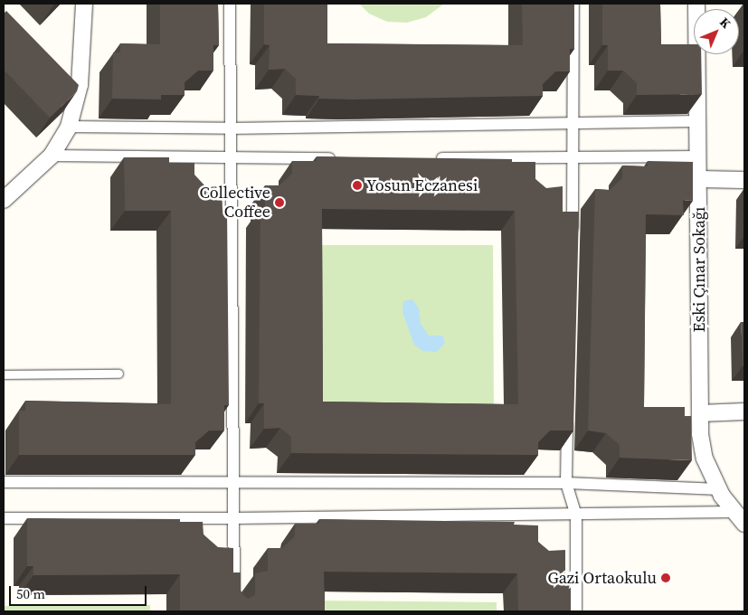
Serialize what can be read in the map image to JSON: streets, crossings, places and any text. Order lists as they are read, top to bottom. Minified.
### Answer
{"streets":{"street":["Eski Çınar Sokağı"]},"places":["Yosun Eczanesi","Collective Coffee","Gazi Ortaokulu"],"scale_bar":"50 m","north":"top right"}
